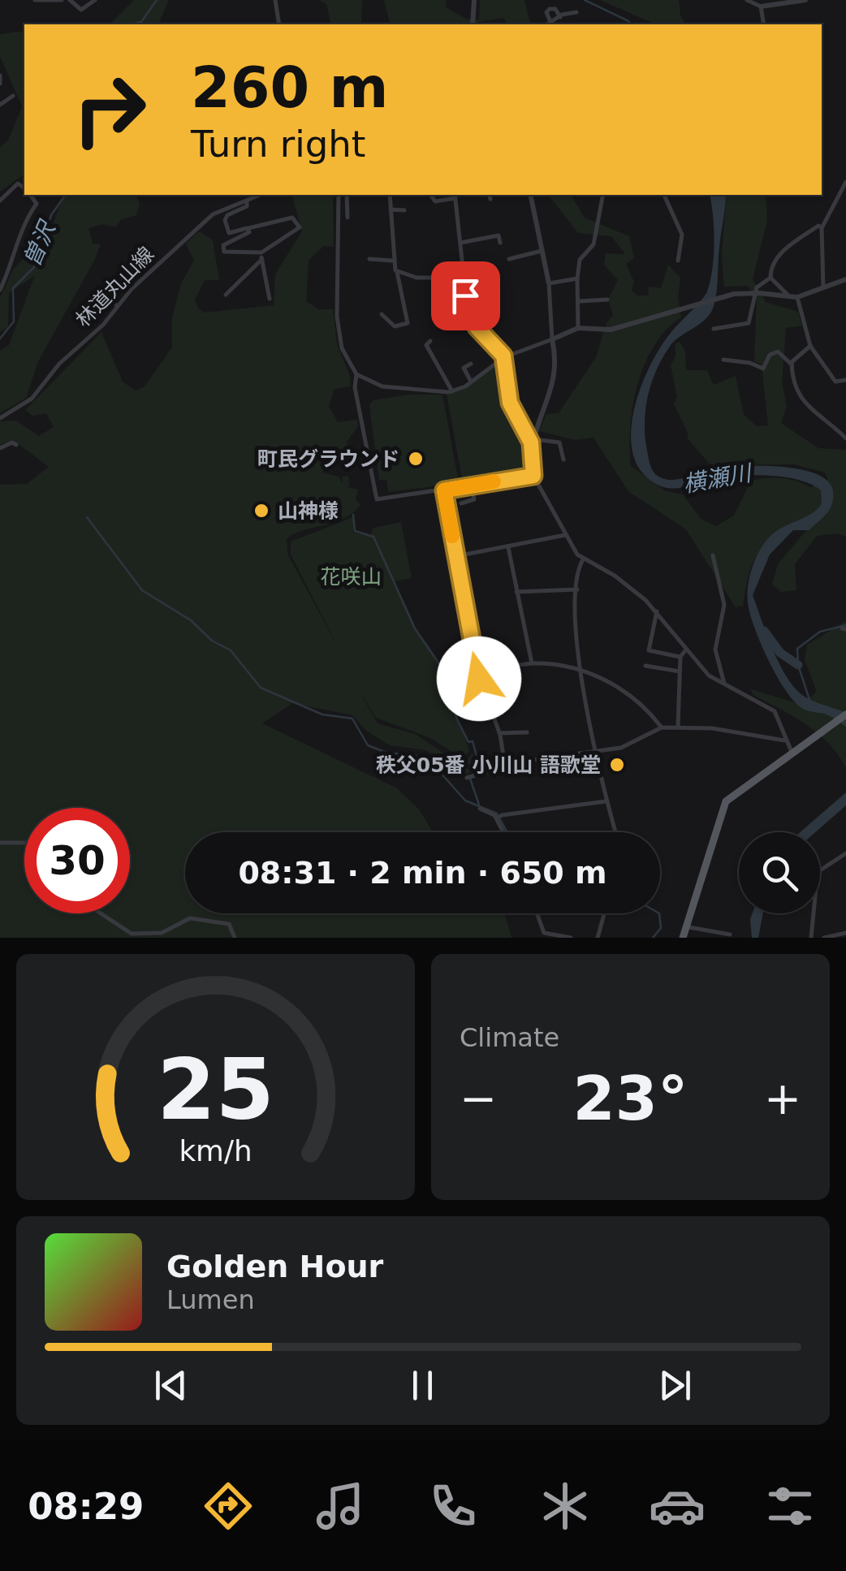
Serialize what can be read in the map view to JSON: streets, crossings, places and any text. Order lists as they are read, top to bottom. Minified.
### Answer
{"streets":{"street":["林道丸山線"]},"water":["曽沢","横瀬川"],"parks":["花咲山"],"places":["町民グラウンド","山神様","秩父05番 小川山 語歌堂"],"page":{"turn":["260 m","Turn right"],"limit":"30","trip":"08:31 · 2 min · 650 m","tile":"Climate","heat":["−","23°","+"],"song":["Golden Hour","Lumen"],"tabs":"08:29","gauge":["25","km/h"]}}
